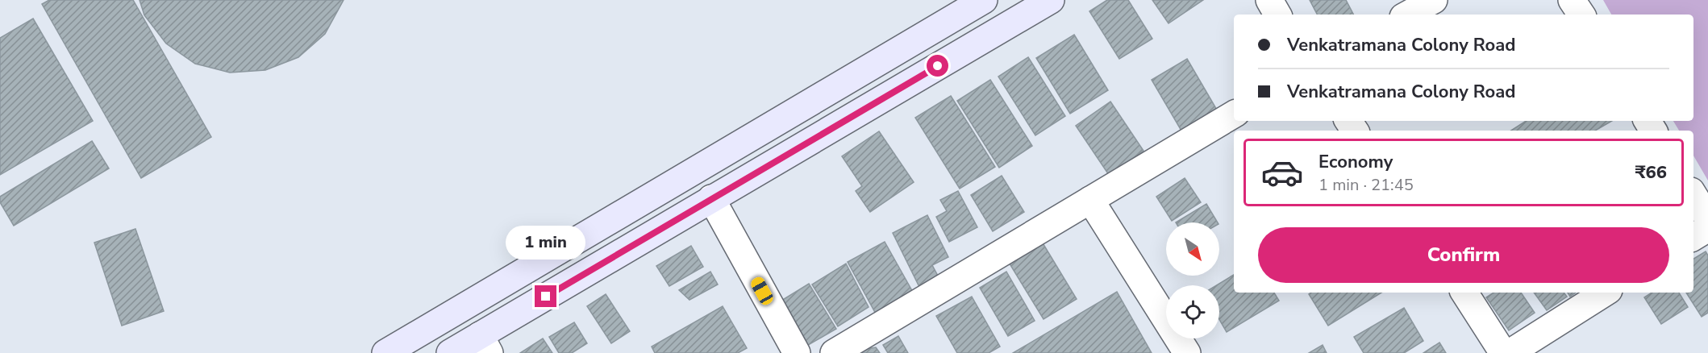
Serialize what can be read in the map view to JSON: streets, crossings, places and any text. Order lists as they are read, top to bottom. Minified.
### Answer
{"north":"bottom right","page":{"banner":["Venkatramana Colony Road","Venkatramana Colony Road"],"list":[{"name":"Economy","note":"1 min · 21:45","value":"₹66"}],"buttons":"Confirm","bubble":"1 min"}}
